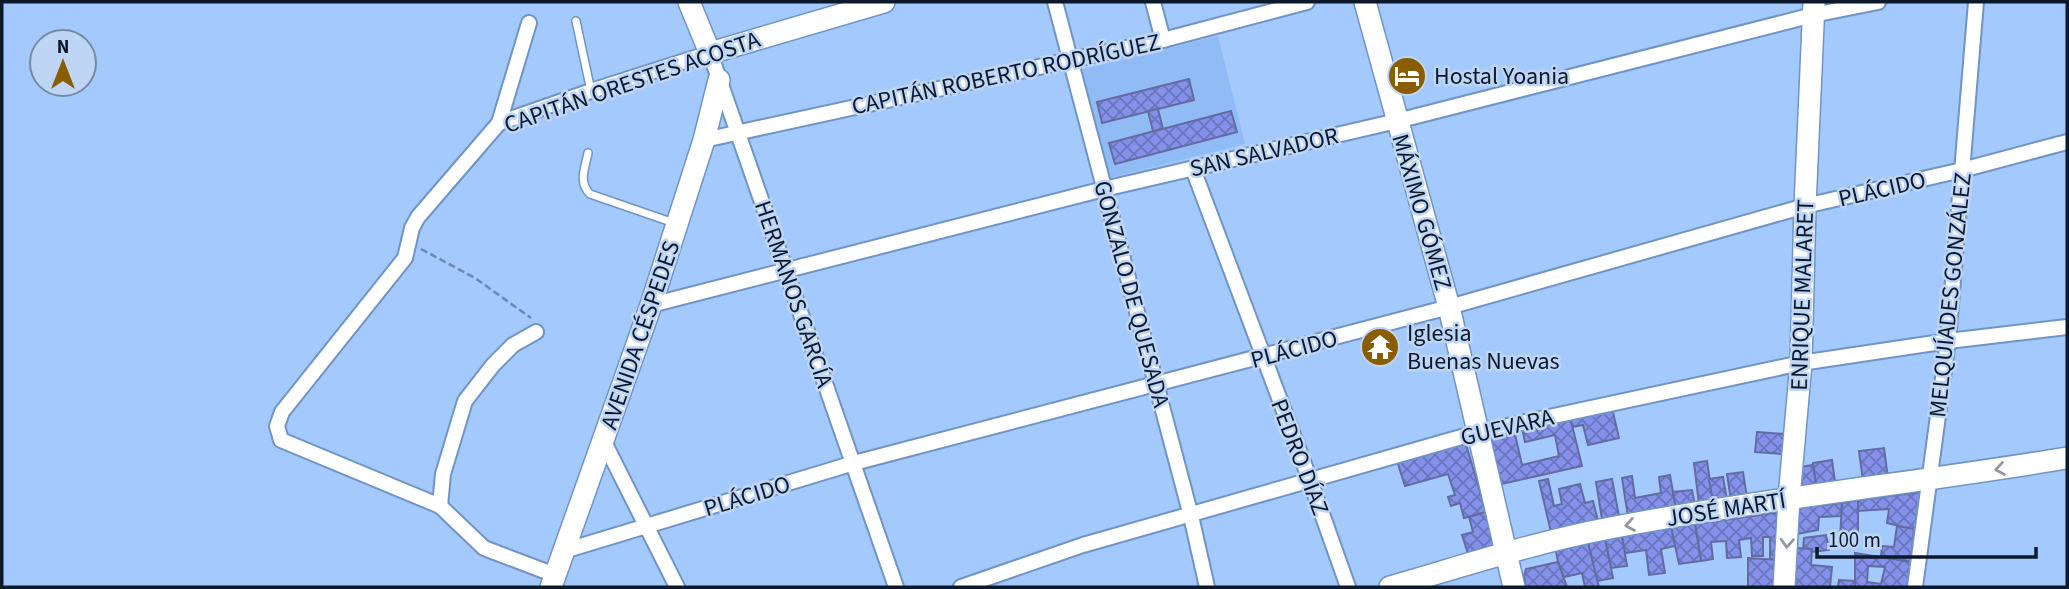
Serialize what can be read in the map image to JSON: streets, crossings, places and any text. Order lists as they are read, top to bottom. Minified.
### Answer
{"streets":{"street":["CAPITÁN ROBERTO RODRÍGUEZ","CAPITÁN ORESTES ACOSTA","SAN SALVADOR","PLÁCIDO","MÁXIMO GÓMEZ","HERMANOS GARCÍA","GONZALO DE QUESADA","ENRIQUE MALARET","MELQUÍADES GONZÁLEZ","AVENIDA CÉSPEDES","GUEVARA","PEDRO DÍAZ","JOSÉ MARTÍ"]},"crossings":[["CAPITÁN ROBERTO RODRÍGUEZ","HERMANOS GARCÍA"],["CAPITÁN ROBERTO RODRÍGUEZ","GONZALO DE QUESADA"],["CAPITÁN ROBERTO RODRÍGUEZ","AVENIDA CÉSPEDES"],["CAPITÁN ORESTES ACOSTA","HERMANOS GARCÍA"],["SAN SALVADOR","MÁXIMO GÓMEZ"],["SAN SALVADOR","HERMANOS GARCÍA"],["SAN SALVADOR","GONZALO DE QUESADA"],["SAN SALVADOR","ENRIQUE MALARET"],["SAN SALVADOR","AVENIDA CÉSPEDES"],["SAN SALVADOR","PEDRO DÍAZ"],["PLÁCIDO","MÁXIMO GÓMEZ"],["PLÁCIDO","HERMANOS GARCÍA"],["PLÁCIDO","GONZALO DE QUESADA"],["PLÁCIDO","ENRIQUE MALARET"],["PLÁCIDO","MELQUÍADES GONZÁLEZ"],["PLÁCIDO","AVENIDA CÉSPEDES"],["PLÁCIDO","PEDRO DÍAZ"],["MÁXIMO GÓMEZ","GUEVARA"],["MÁXIMO GÓMEZ","JOSÉ MARTÍ"],["HERMANOS GARCÍA","AVENIDA CÉSPEDES"],["GONZALO DE QUESADA","GUEVARA"],["ENRIQUE MALARET","GUEVARA"],["ENRIQUE MALARET","JOSÉ MARTÍ"],["MELQUÍADES GONZÁLEZ","GUEVARA"],["MELQUÍADES GONZÁLEZ","JOSÉ MARTÍ"],["GUEVARA","PEDRO DÍAZ"]],"one_way":["JOSÉ MARTÍ"],"places":{"hotel":["Hostal Yoania"],"temple":["Iglesia Buenas Nuevas"]},"scale_bar":"100 m","north":"top"}
